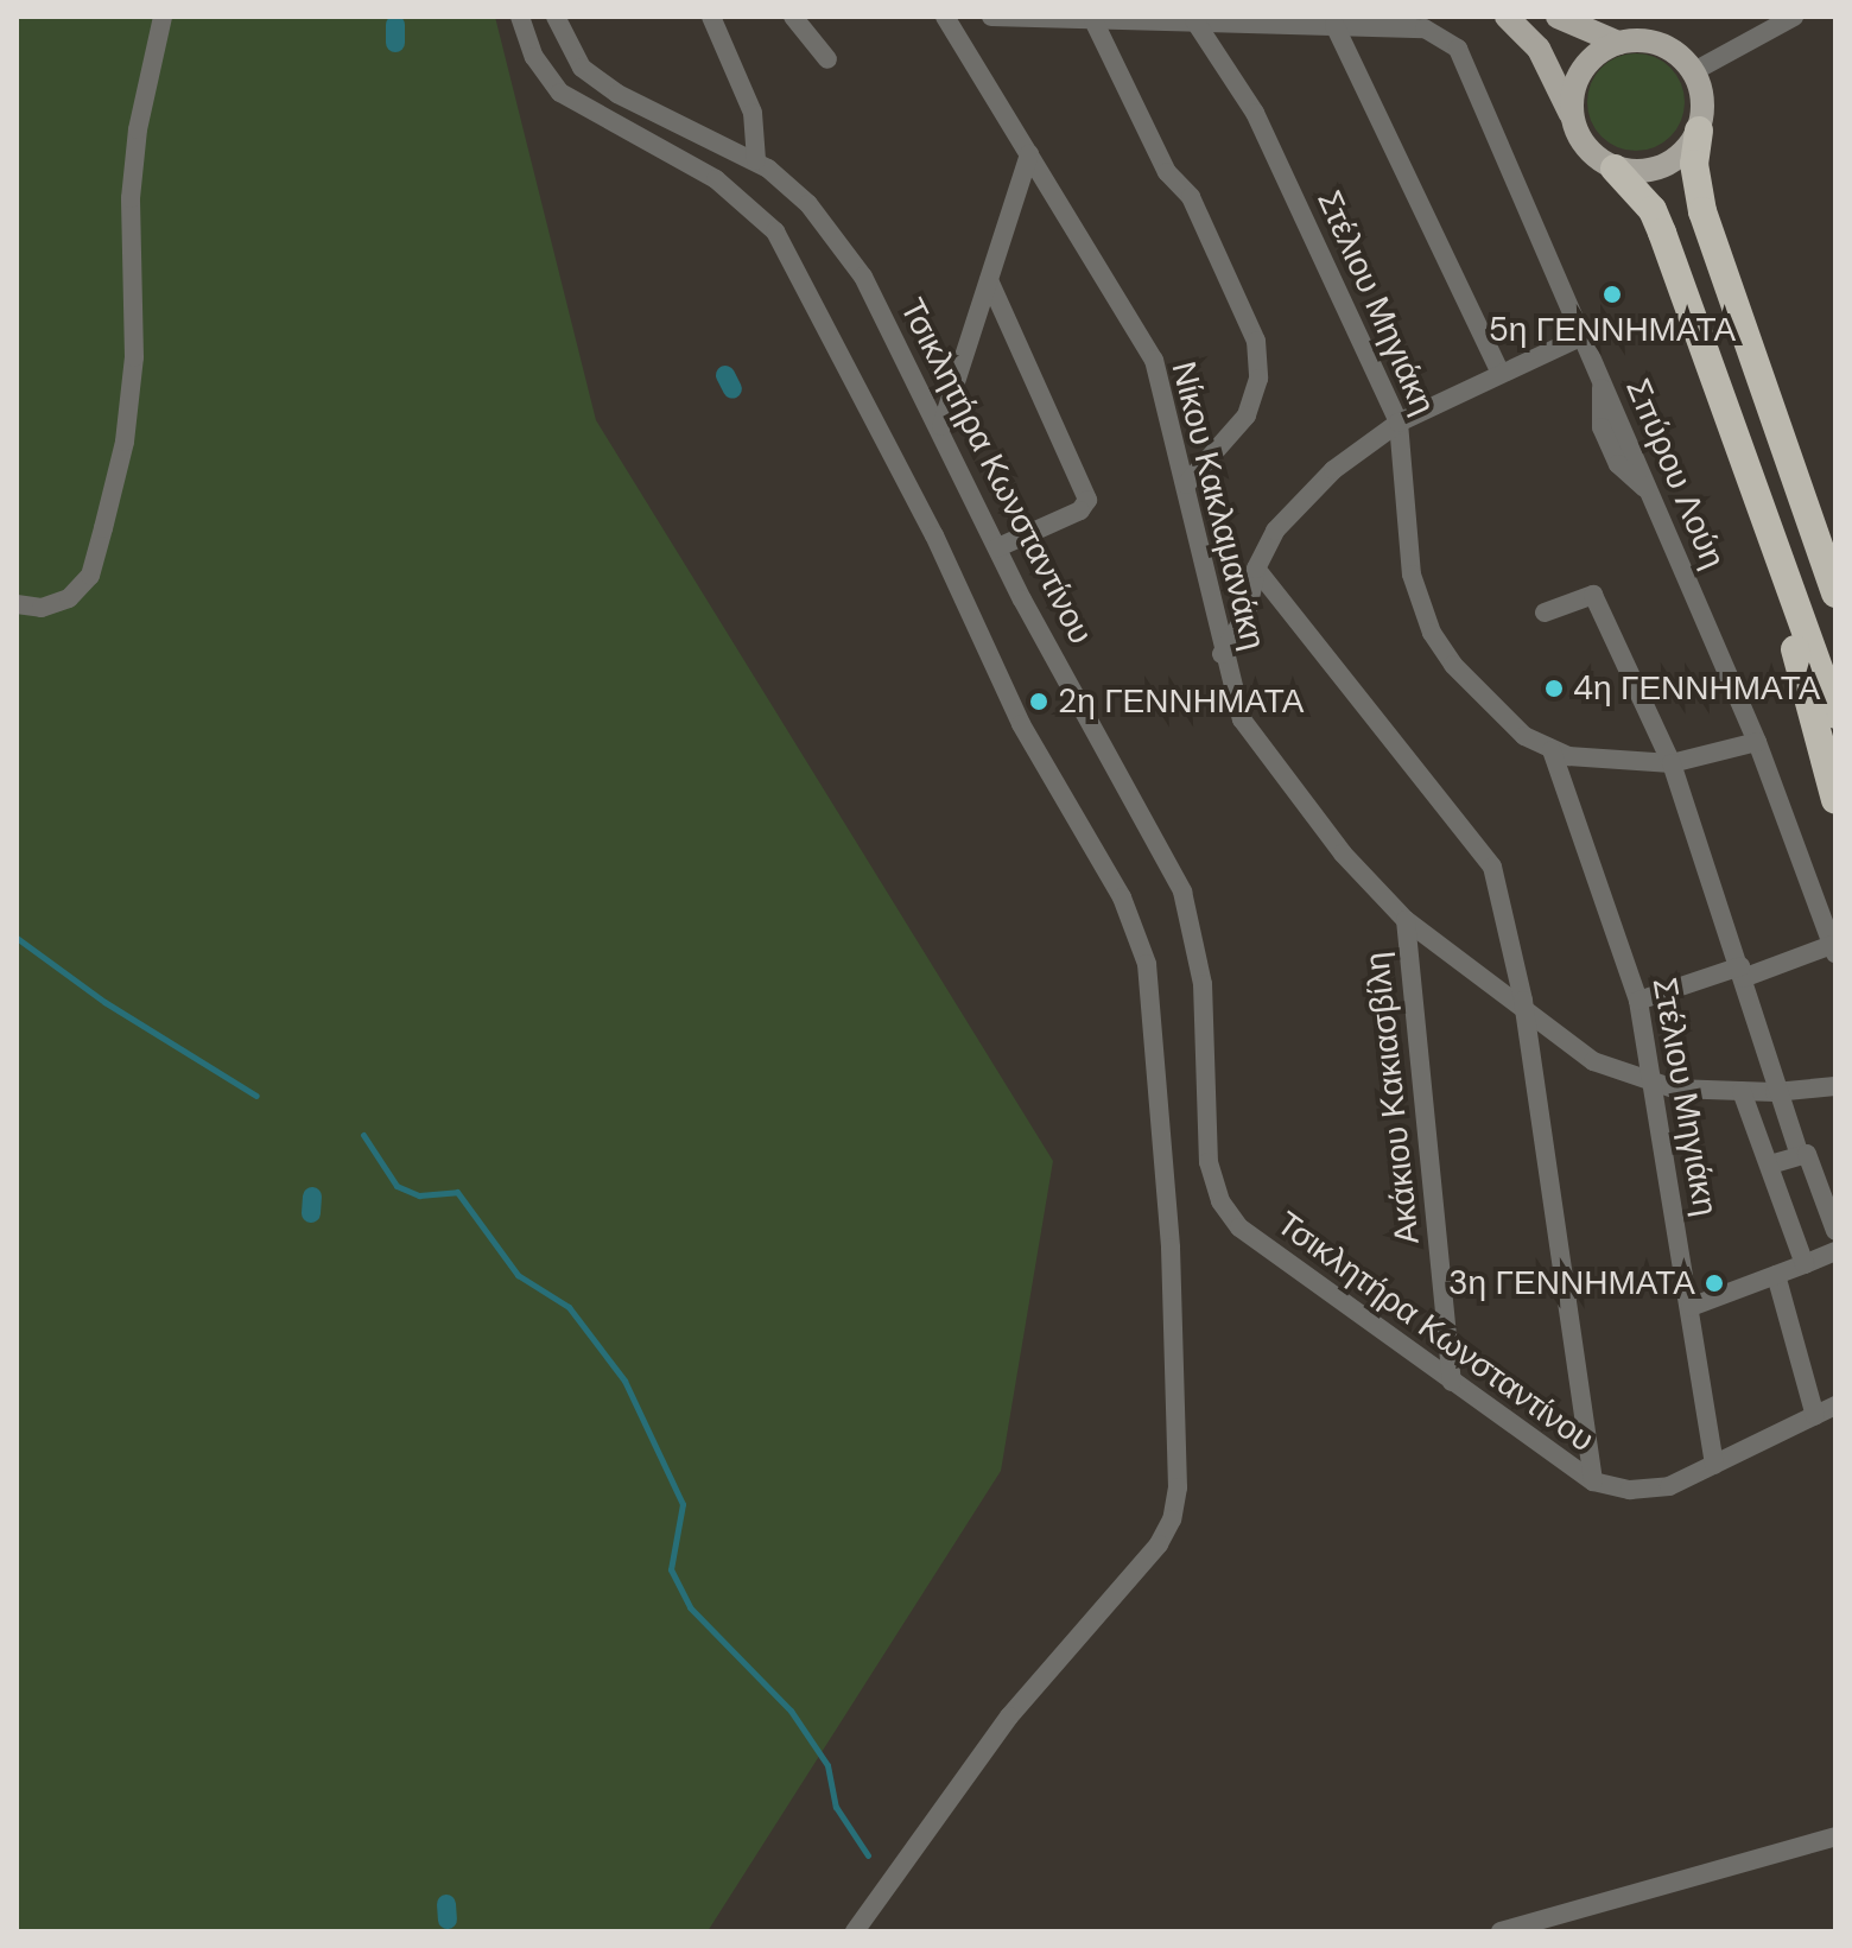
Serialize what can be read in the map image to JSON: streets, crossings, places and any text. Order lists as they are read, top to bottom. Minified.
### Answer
{"streets":{"street":["Στέλιου Μηγιάκη","Τσικλητήρα Κωνσταντίνου","Σπύρου Λούη","Νίκου Κακλαμανάκη","Ακάκιου Κακιασβίλη"]},"crossings":[["Στέλιου Μηγιάκη","Τσικλητήρα Κωνσταντίνου"],["Στέλιου Μηγιάκη","Σπύρου Λούη"],["Στέλιου Μηγιάκη","Νίκου Κακλαμανάκη"],["Τσικλητήρα Κωνσταντίνου","Ακάκιου Κακιασβίλη"],["Νίκου Κακλαμανάκη","Ακάκιου Κακιασβίλη"]],"places":["5η ΓΕΝΝΗΜΑΤΑ","4η ΓΕΝΝΗΜΑΤΑ","2η ΓΕΝΝΗΜΑΤΑ","3η ΓΕΝΝΗΜΑΤΑ"]}
